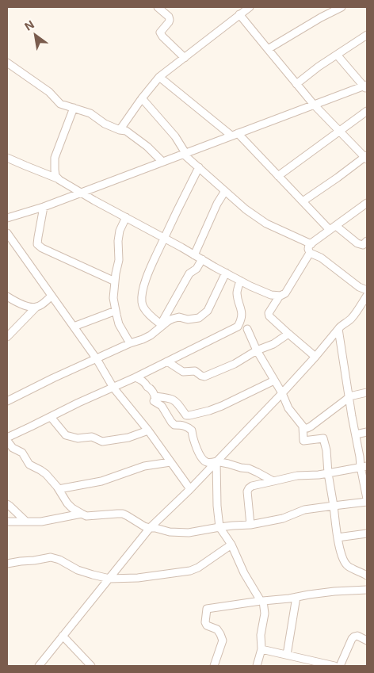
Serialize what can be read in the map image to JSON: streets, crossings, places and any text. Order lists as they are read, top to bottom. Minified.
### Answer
{"north":"top left"}
